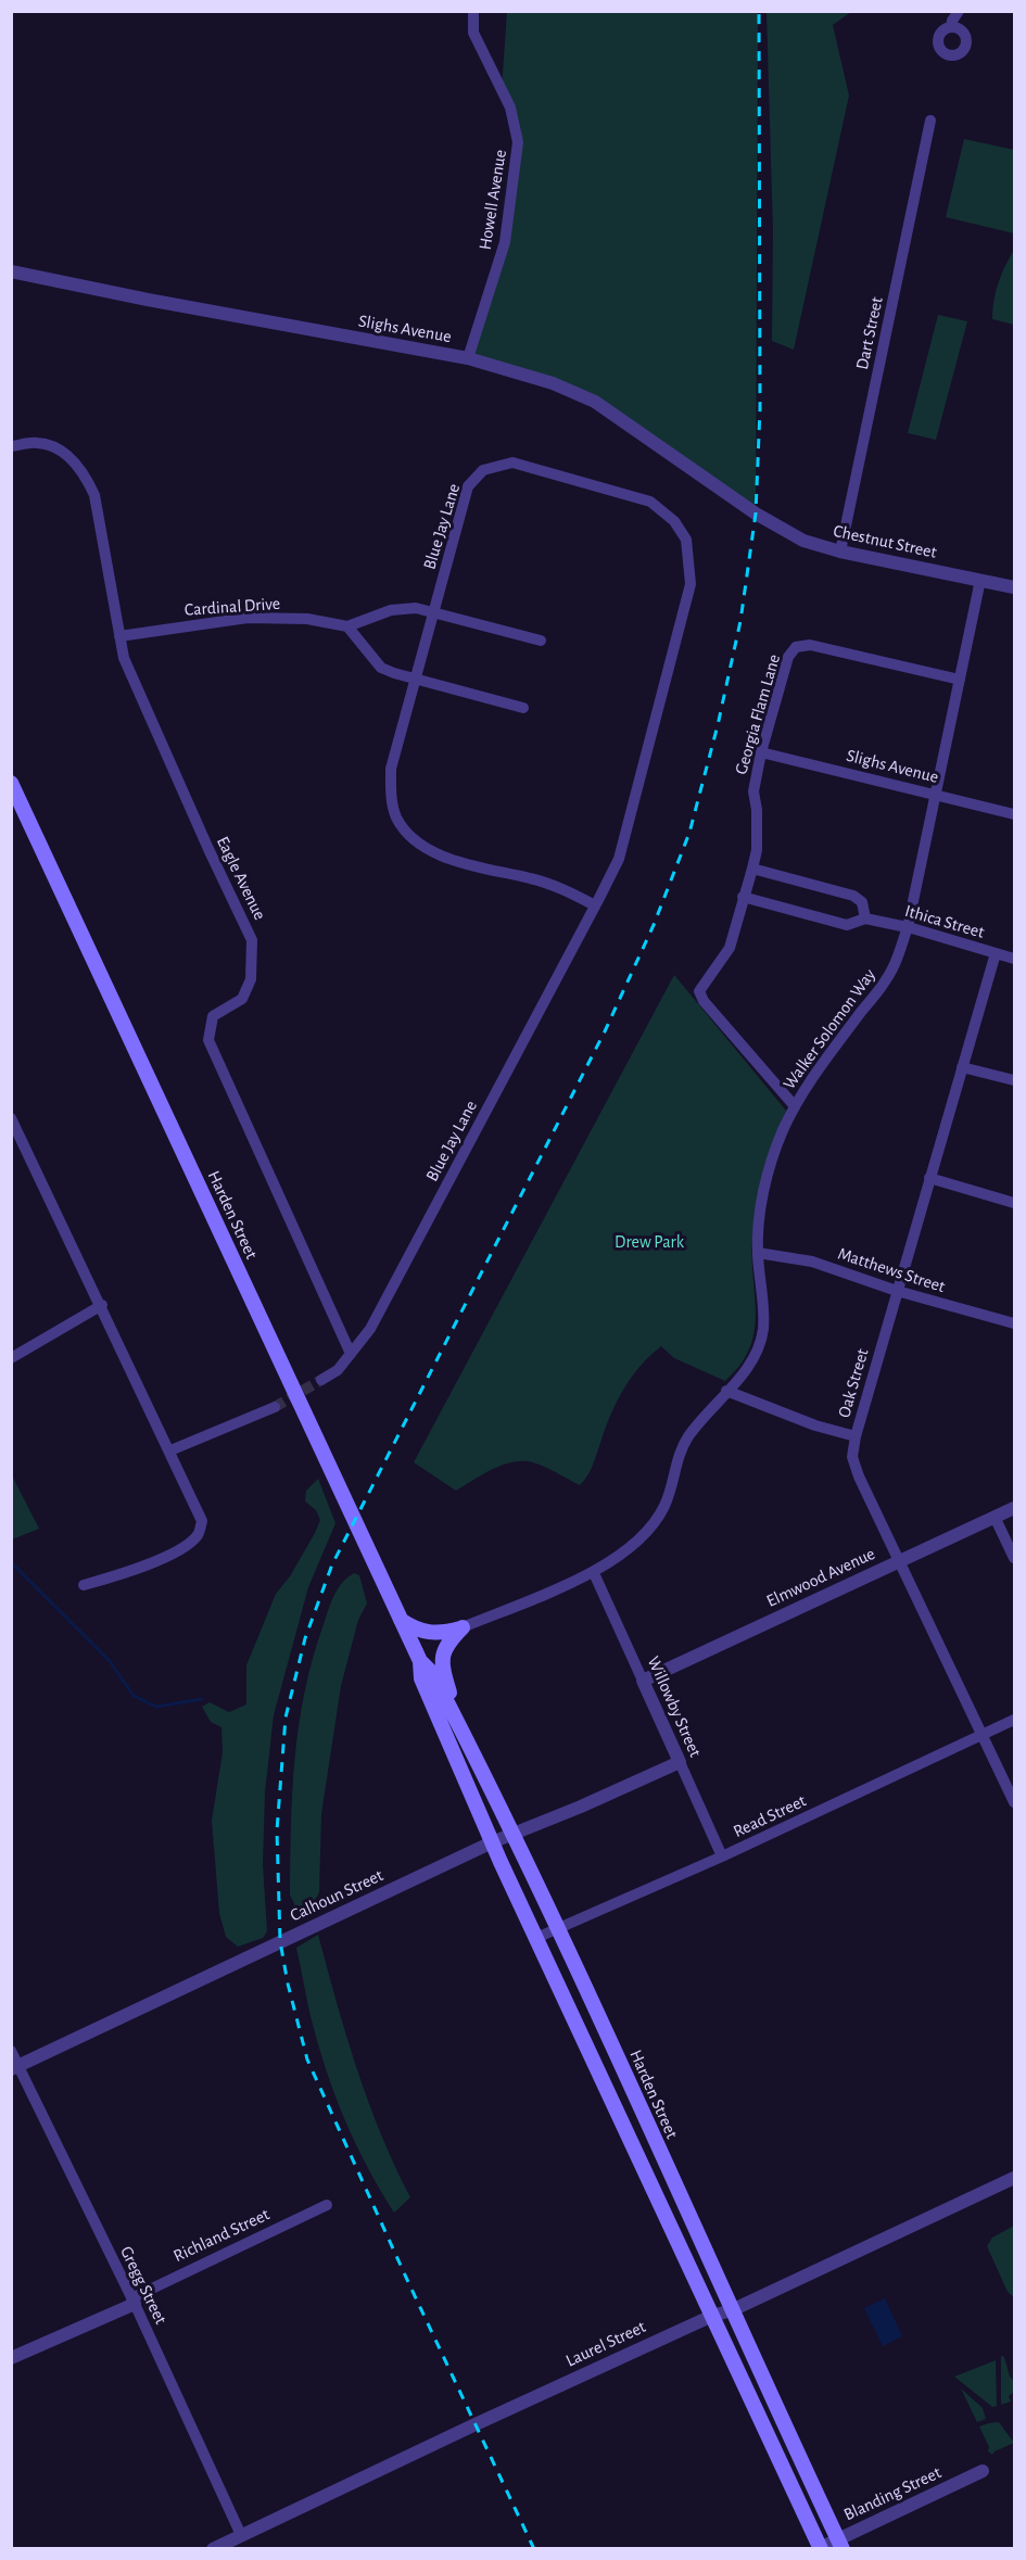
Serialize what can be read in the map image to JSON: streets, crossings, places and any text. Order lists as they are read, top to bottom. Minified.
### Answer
{"streets":{"main road":["Harden Street"],"street":["Howell Avenue","Slighs Avenue","Dart Street","Blue Jay Lane","Chestnut Street","Cardinal Drive","Georgia Flam Lane","Eagle Avenue","Ithica Street","Walker Solomon Way","Matthews Street","Oak Street","Elmwood Avenue","Willowby Street","Read Street","Calhoun Street","Richland Street","Gregg Street","Laurel Street","Blanding Street"]},"crossings":[["Howell Avenue","Slighs Avenue"],["Slighs Avenue","Chestnut Street"],["Slighs Avenue","Georgia Flam Lane"],["Slighs Avenue","Walker Solomon Way"],["Dart Street","Chestnut Street"],["Blue Jay Lane","Cardinal Drive"],["Blue Jay Lane","Eagle Avenue"],["Chestnut Street","Walker Solomon Way"],["Cardinal Drive","Eagle Avenue"],["Georgia Flam Lane","Ithica Street"],["Georgia Flam Lane","Walker Solomon Way"],["Ithica Street","Walker Solomon Way"],["Ithica Street","Oak Street"],["Walker Solomon Way","Matthews Street"],["Walker Solomon Way","Willowby Street"],["Harden Street","Read Street"],["Harden Street","Calhoun Street"],["Harden Street","Laurel Street"],["Harden Street","Blanding Street"],["Matthews Street","Oak Street"],["Oak Street","Elmwood Avenue"],["Oak Street","Read Street"],["Elmwood Avenue","Willowby Street"],["Willowby Street","Read Street"],["Willowby Street","Calhoun Street"],["Calhoun Street","Gregg Street"],["Richland Street","Gregg Street"],["Gregg Street","Laurel Street"]],"parks":["Drew Park"]}
